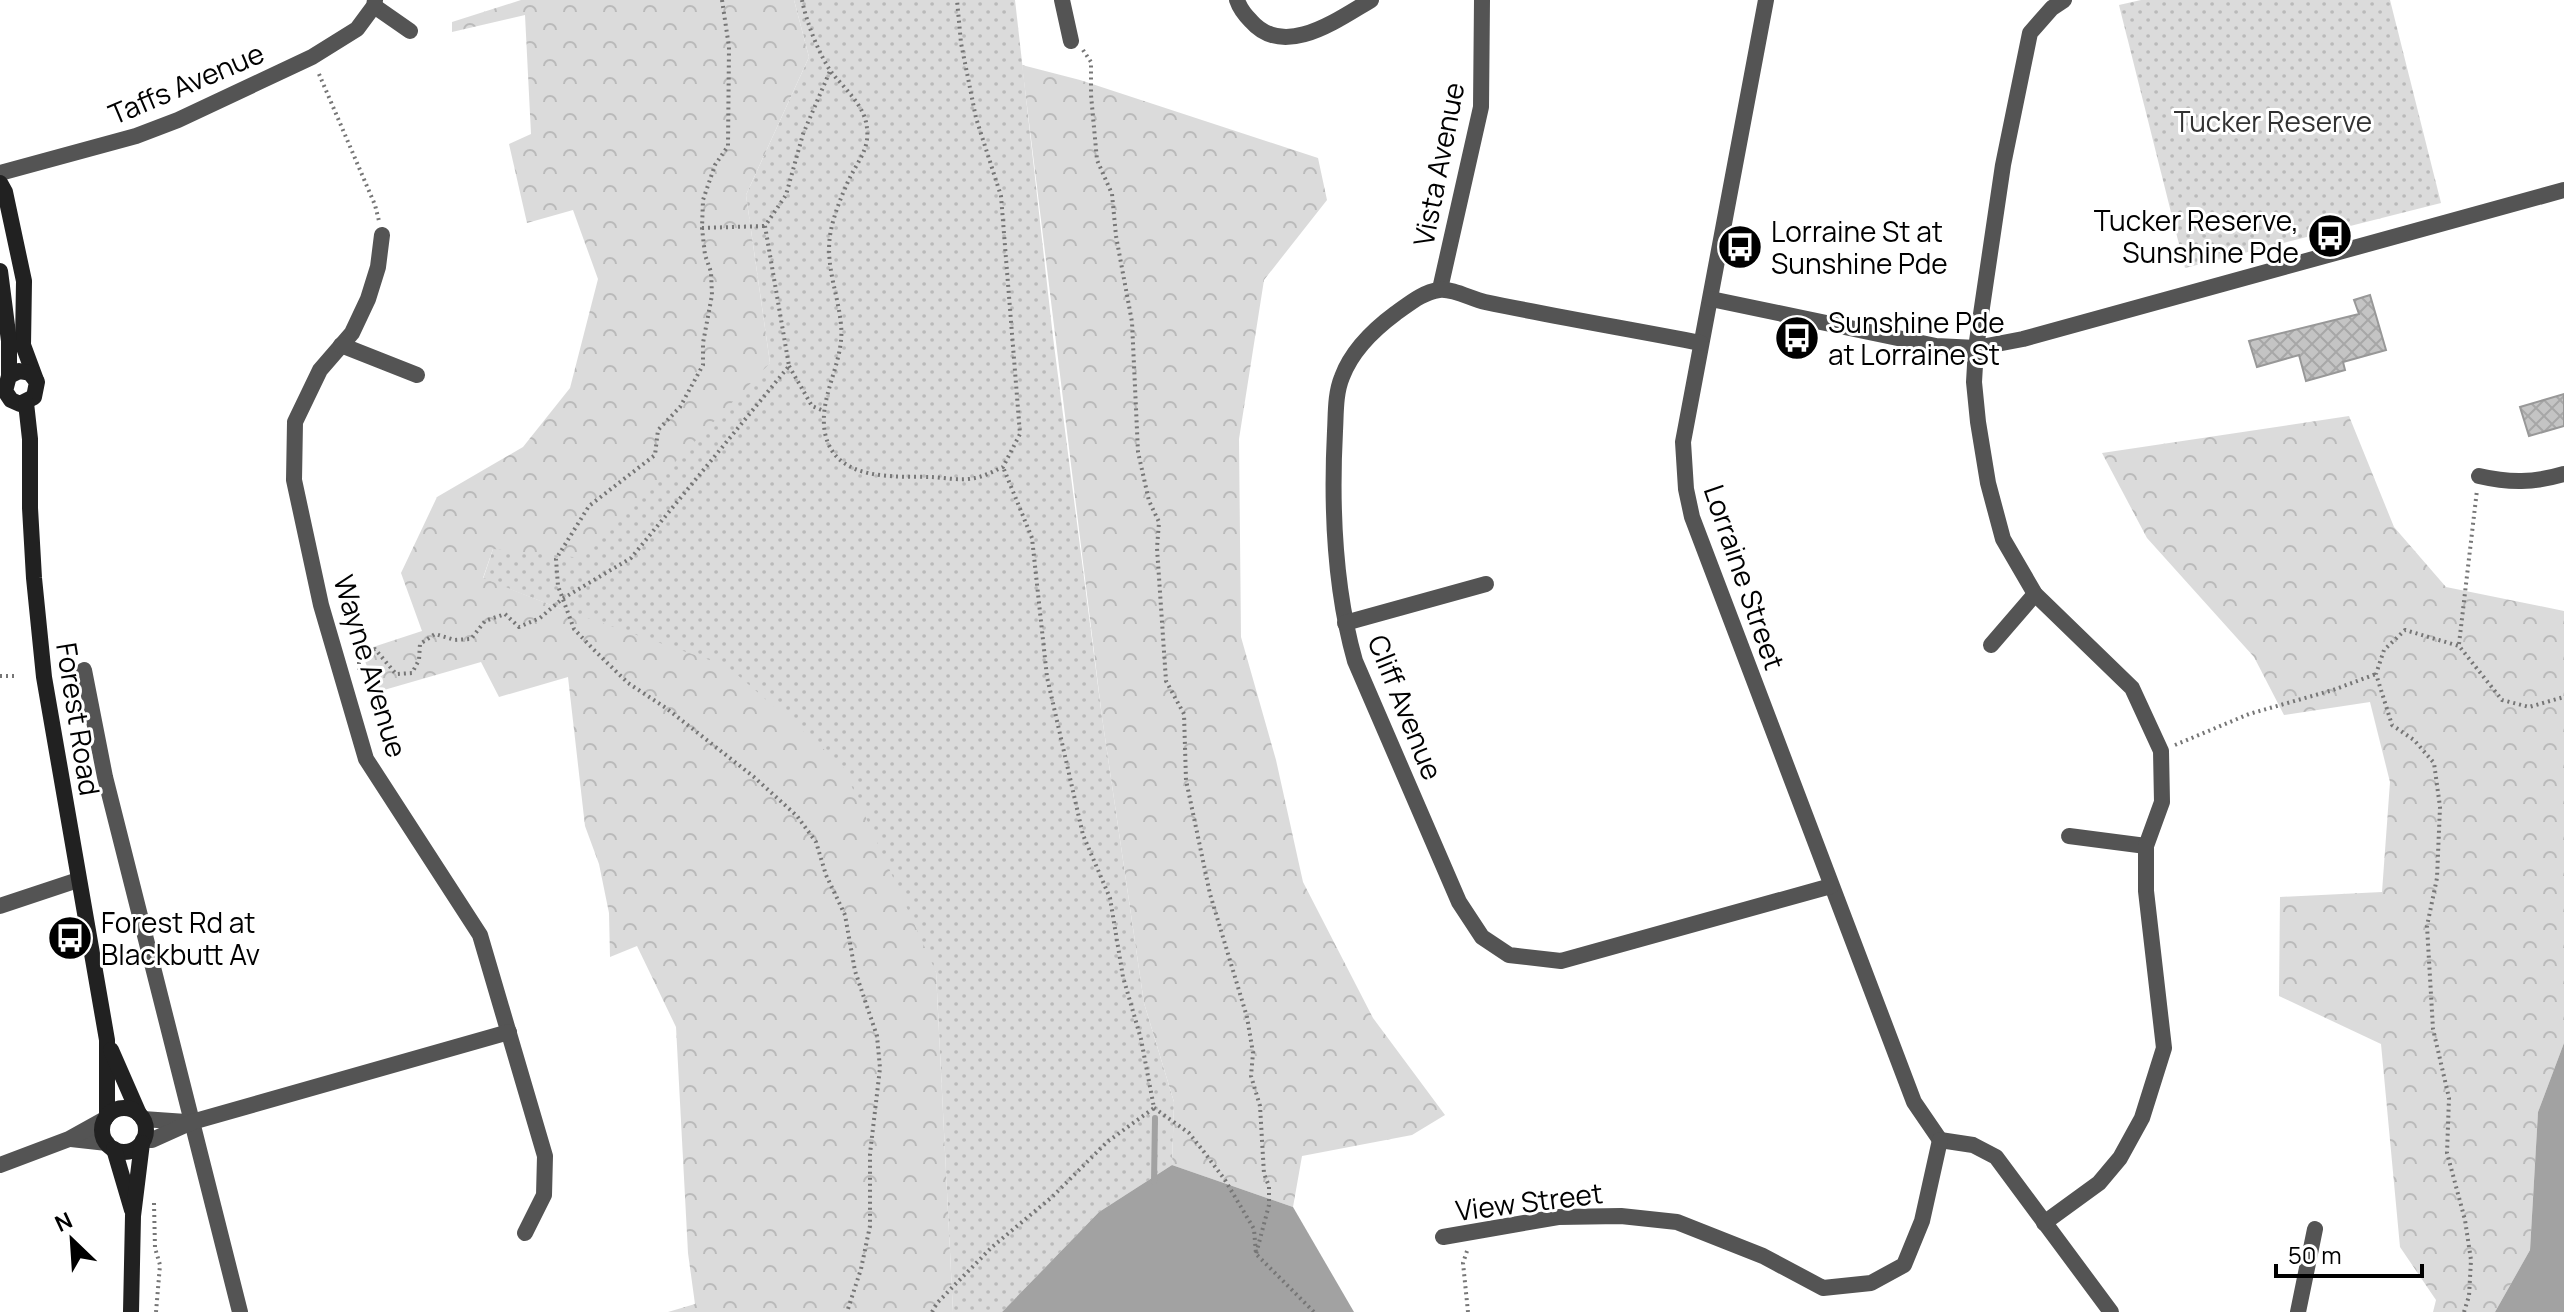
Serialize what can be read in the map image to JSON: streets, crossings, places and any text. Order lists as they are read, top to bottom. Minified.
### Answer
{"streets":{"street":["Taffs Avenue","Vista Avenue","Lorraine Street","Wayne Avenue","Cliff Avenue","Forest Road","View Street"]},"crossings":[["Vista Avenue","Cliff Avenue"],["Lorraine Street","Cliff Avenue"],["Lorraine Street","View Street"]],"parks":["Tucker Reserve"],"places":{"bus stop":["Tucker Reserve, Sunshine Pde","Lorraine St at Sunshine Pde","Sunshine Pde at Lorraine St","Forest Rd at Blackbutt Av"]},"scale_bar":"50 m","north":"top left"}
